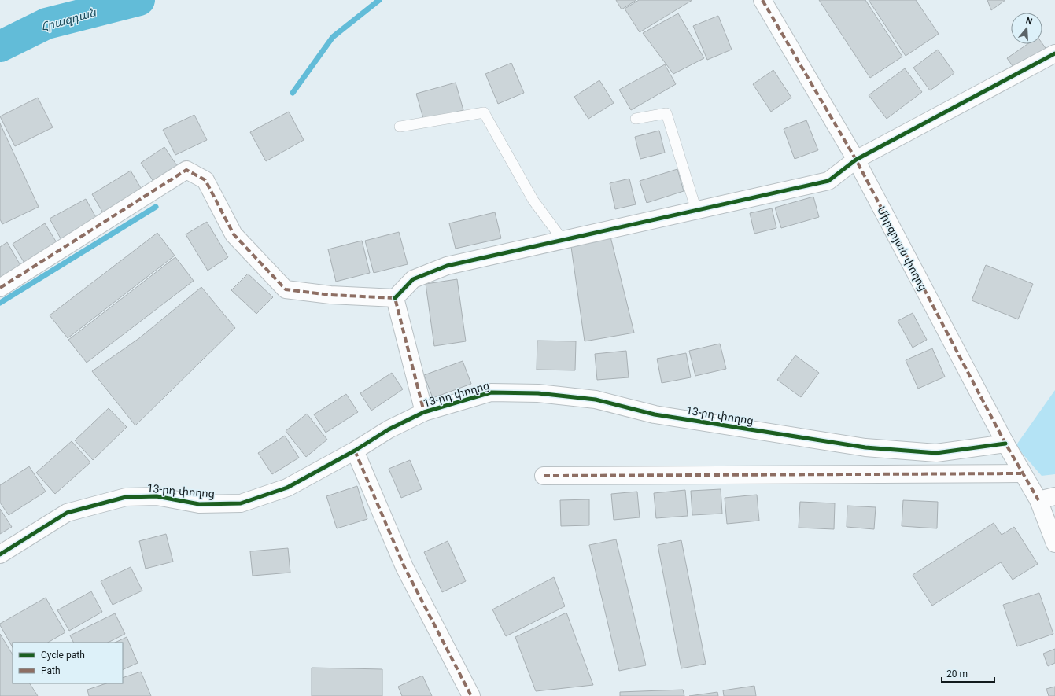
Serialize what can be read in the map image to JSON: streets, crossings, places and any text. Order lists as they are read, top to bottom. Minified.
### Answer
{"streets":{"street":["Միրզոյան փողոց","13-րդ փողոց"]},"crossings":[["Միրզոյան փողոց","13-րդ փողոց"]],"water":["Հրազդան"],"legend":["Cycle path","Path"],"scale_bar":"20 m","north":"top"}
